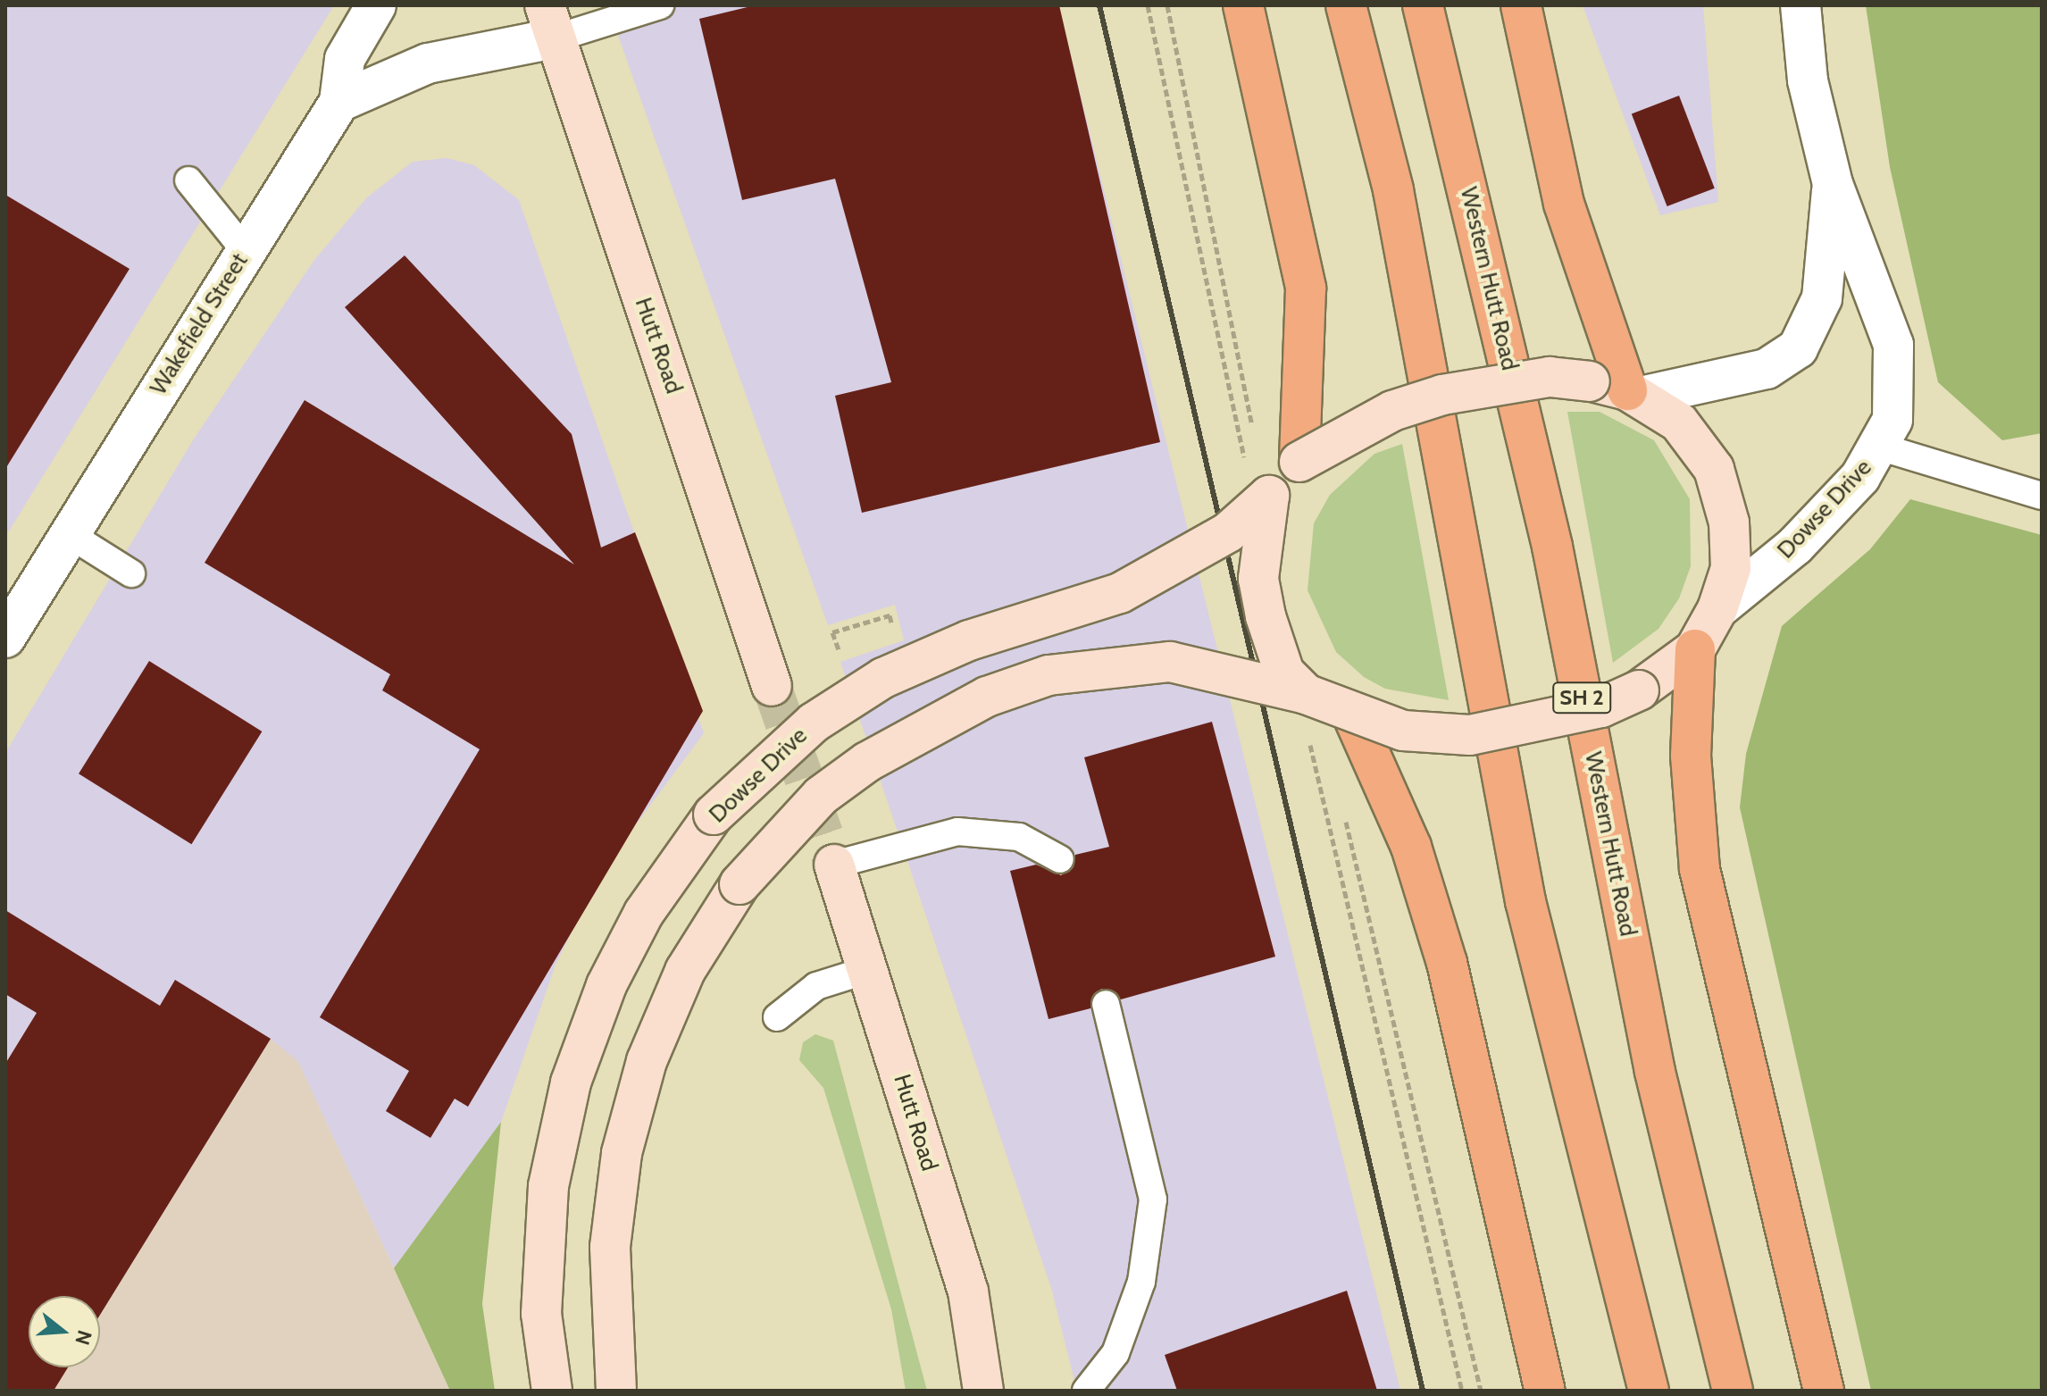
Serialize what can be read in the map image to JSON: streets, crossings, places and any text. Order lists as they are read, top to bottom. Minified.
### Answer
{"streets":{"highway":["Western Hutt Road","SH 2"],"main road":["Hutt Road","Dowse Drive"],"street":["Wakefield Street"]},"north":"right"}
